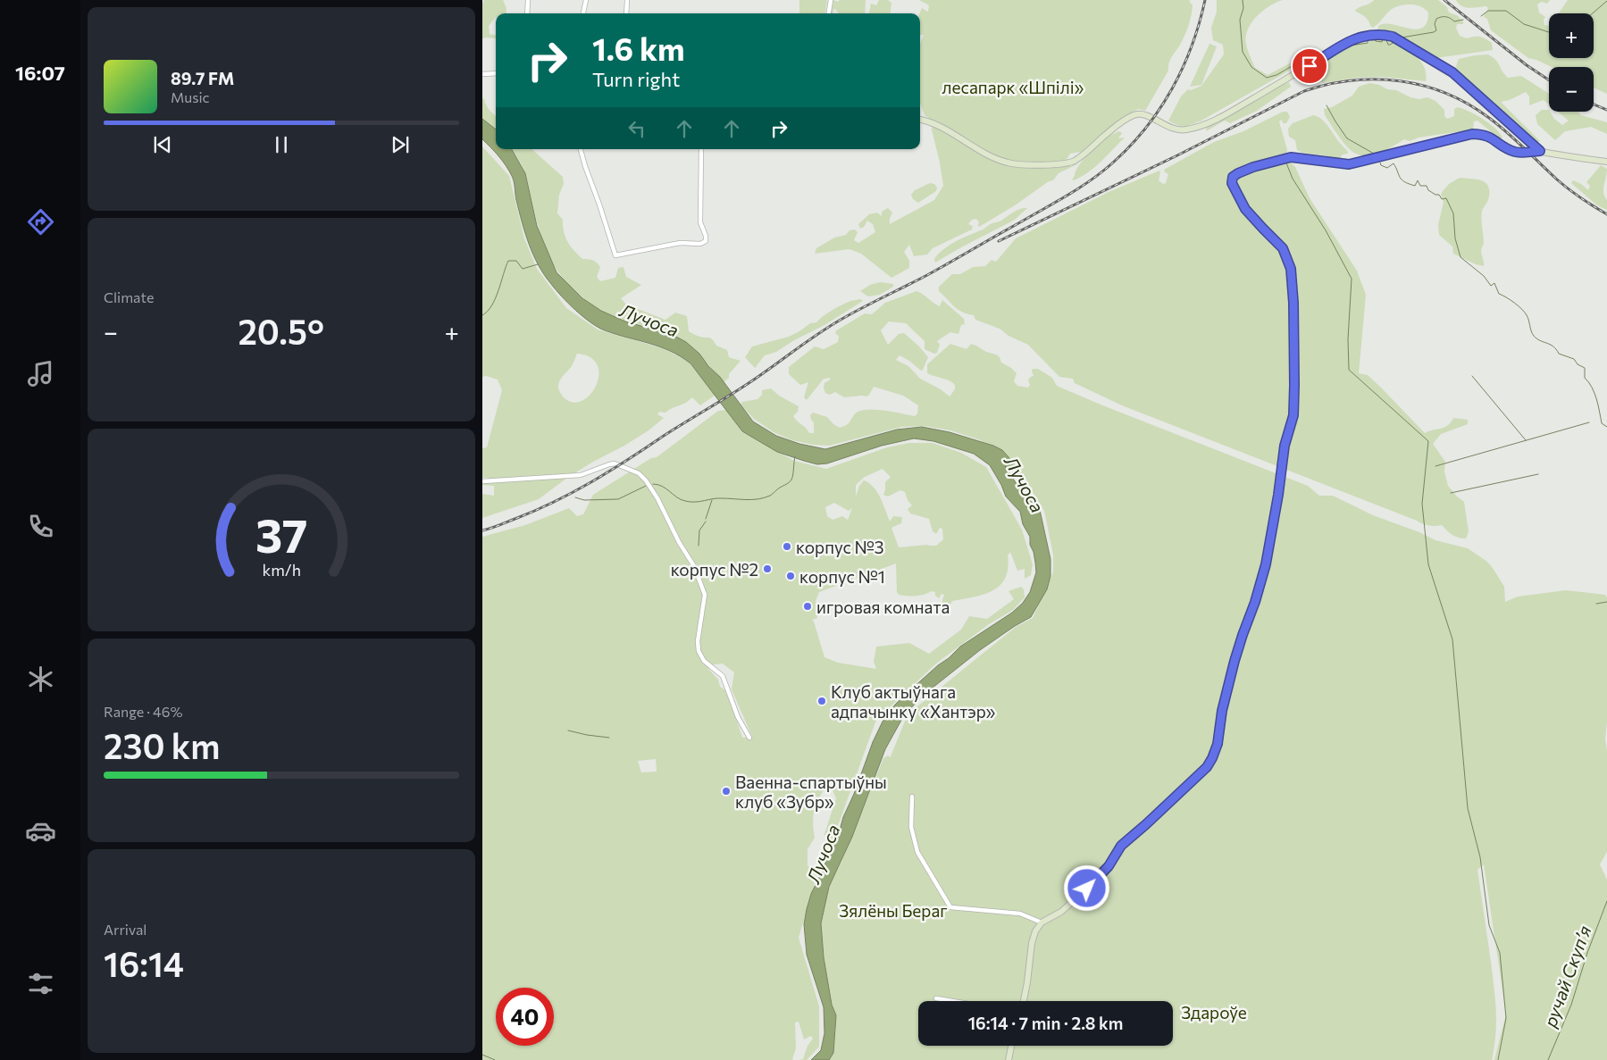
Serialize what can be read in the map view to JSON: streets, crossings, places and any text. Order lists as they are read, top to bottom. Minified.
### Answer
{"water":["Лучоса","ручай Скупʼя"],"parks":["лесапарк «Шпілі»","Зялёны Бераг","Здароўе"],"places":["корпус №3","корпус №2","корпус №1","игровая комната","Клуб актыўнага адпачынку «Хантэр»","Ваенна-спартыўны клуб «Зубр»"],"page":{"tabs":"16:07","map_buttons":["+","−"],"turn":["1.6 km","Turn right"],"song":["89.7 FM","Music"],"tile":["Climate",["Range · 46%","230 km"],["Arrival","16:14"]],"heat":["−","20.5°","+"],"limit":"40","trip":"16:14 · 7 min · 2.8 km","gauge":["37","km/h"]}}
